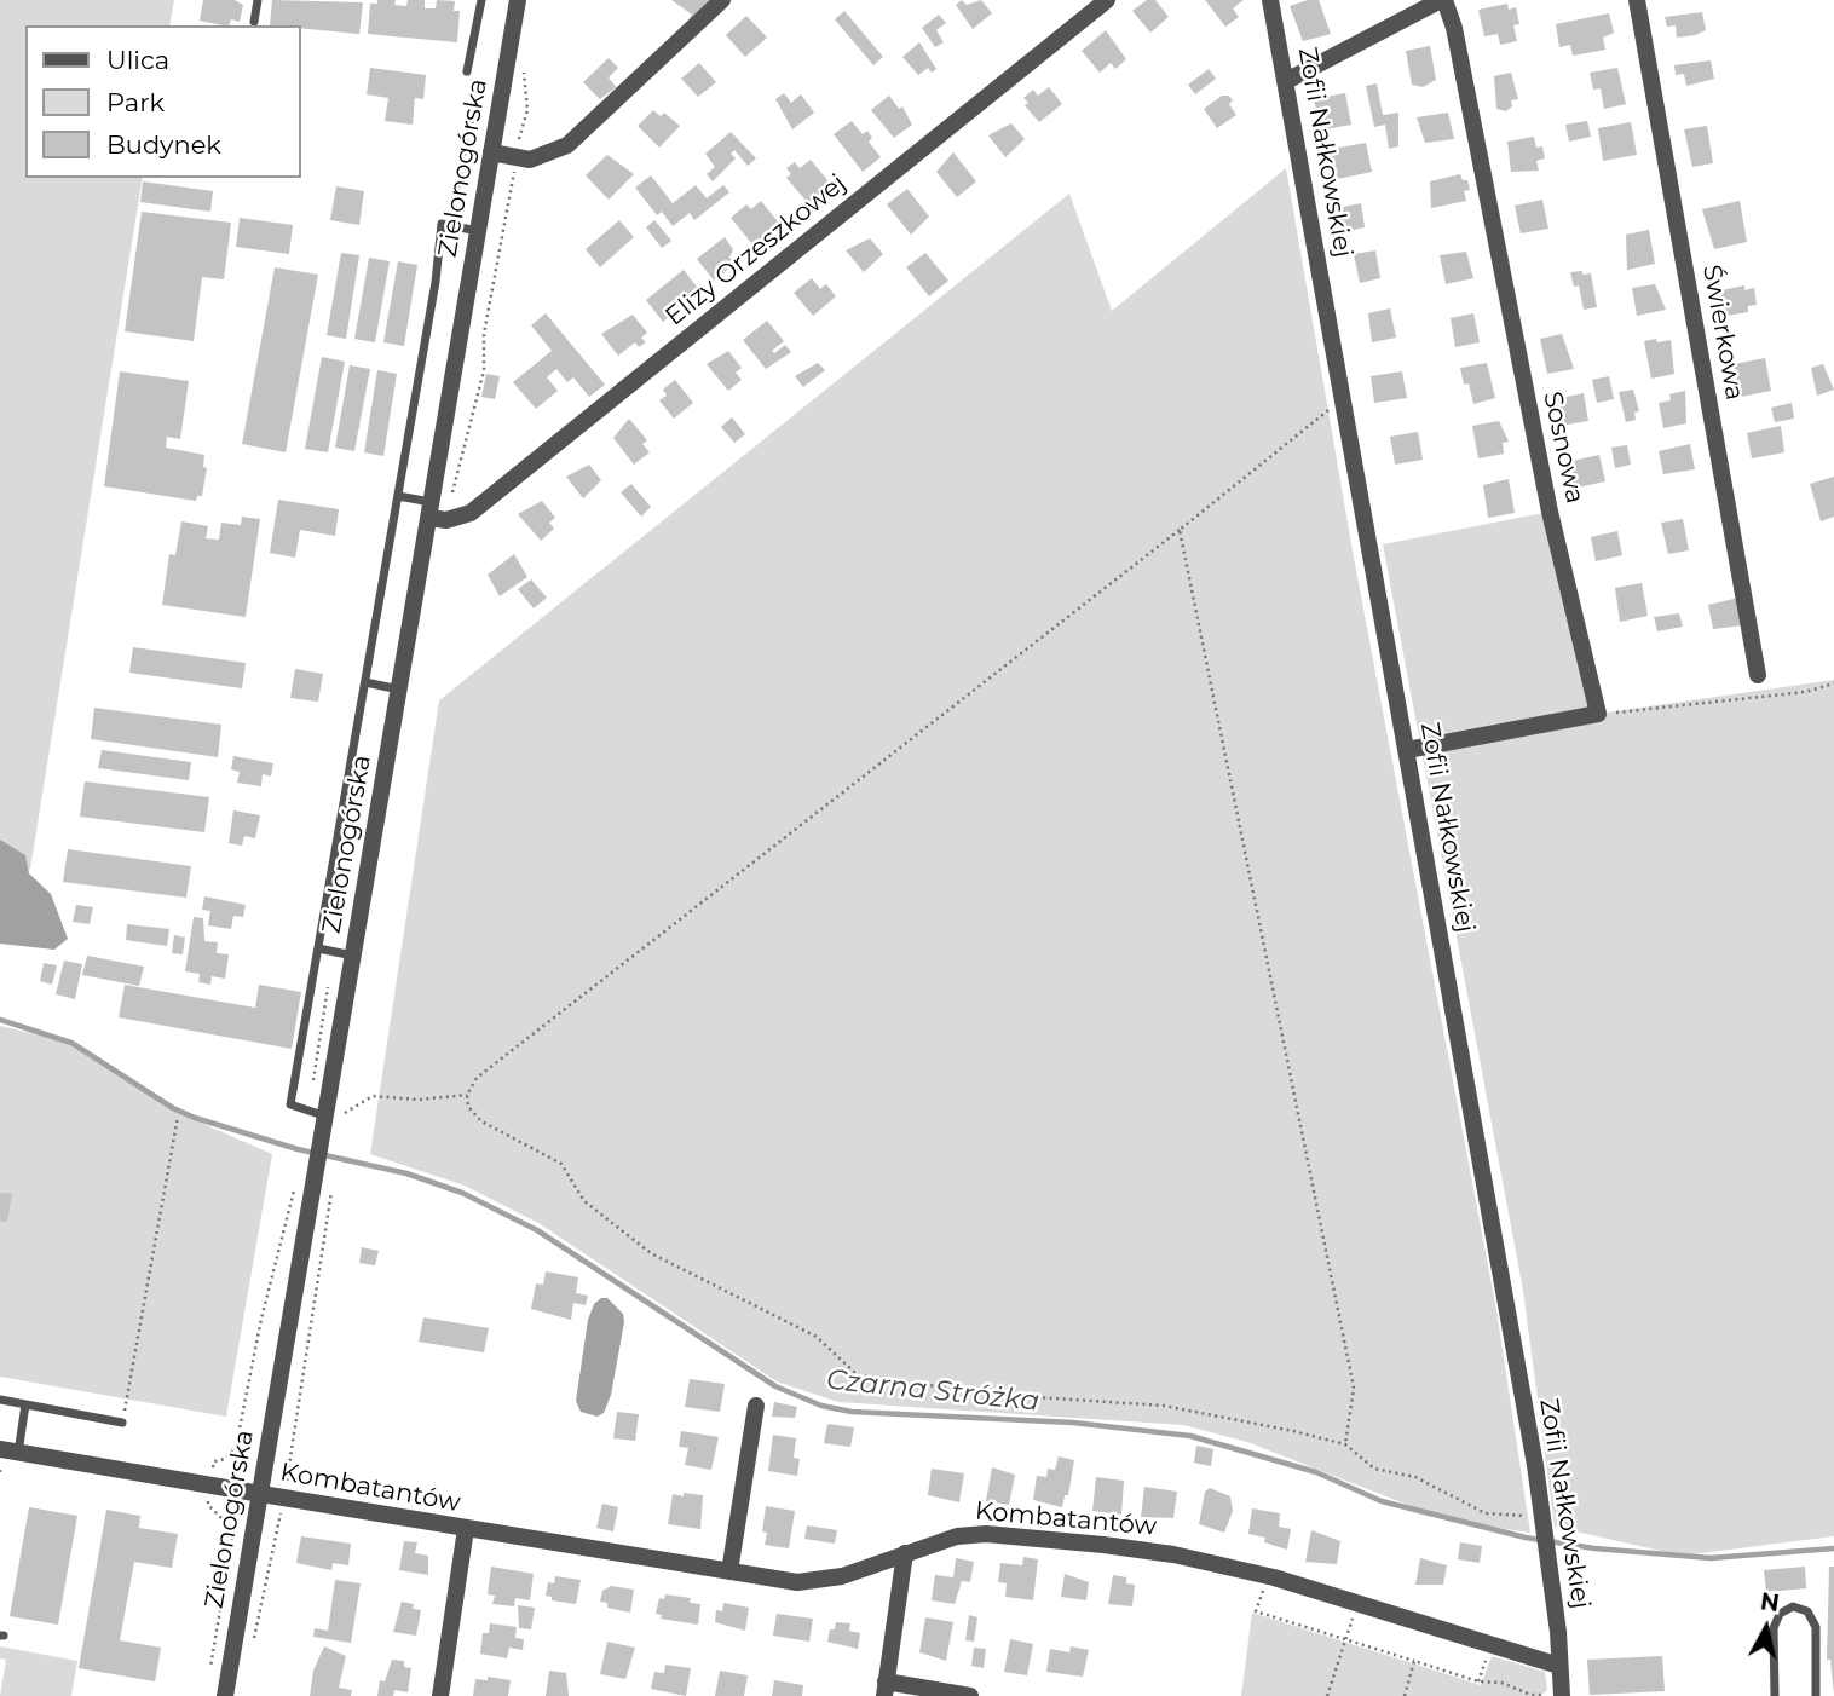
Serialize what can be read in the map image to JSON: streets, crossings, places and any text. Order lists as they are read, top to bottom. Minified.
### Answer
{"streets":{"street":["Zofii Nałkowskiej","Zielonogórska","Elizy Orzeszkowej","Świerkowa","Sosnowa","Kombatantów"]},"crossings":[["Zofii Nałkowskiej","Kombatantów"],["Zielonogórska","Elizy Orzeszkowej"],["Zielonogórska","Kombatantów"]],"water":["Czarna Stróżka"],"legend":["Ulica","Park","Budynek"],"north":"top"}
